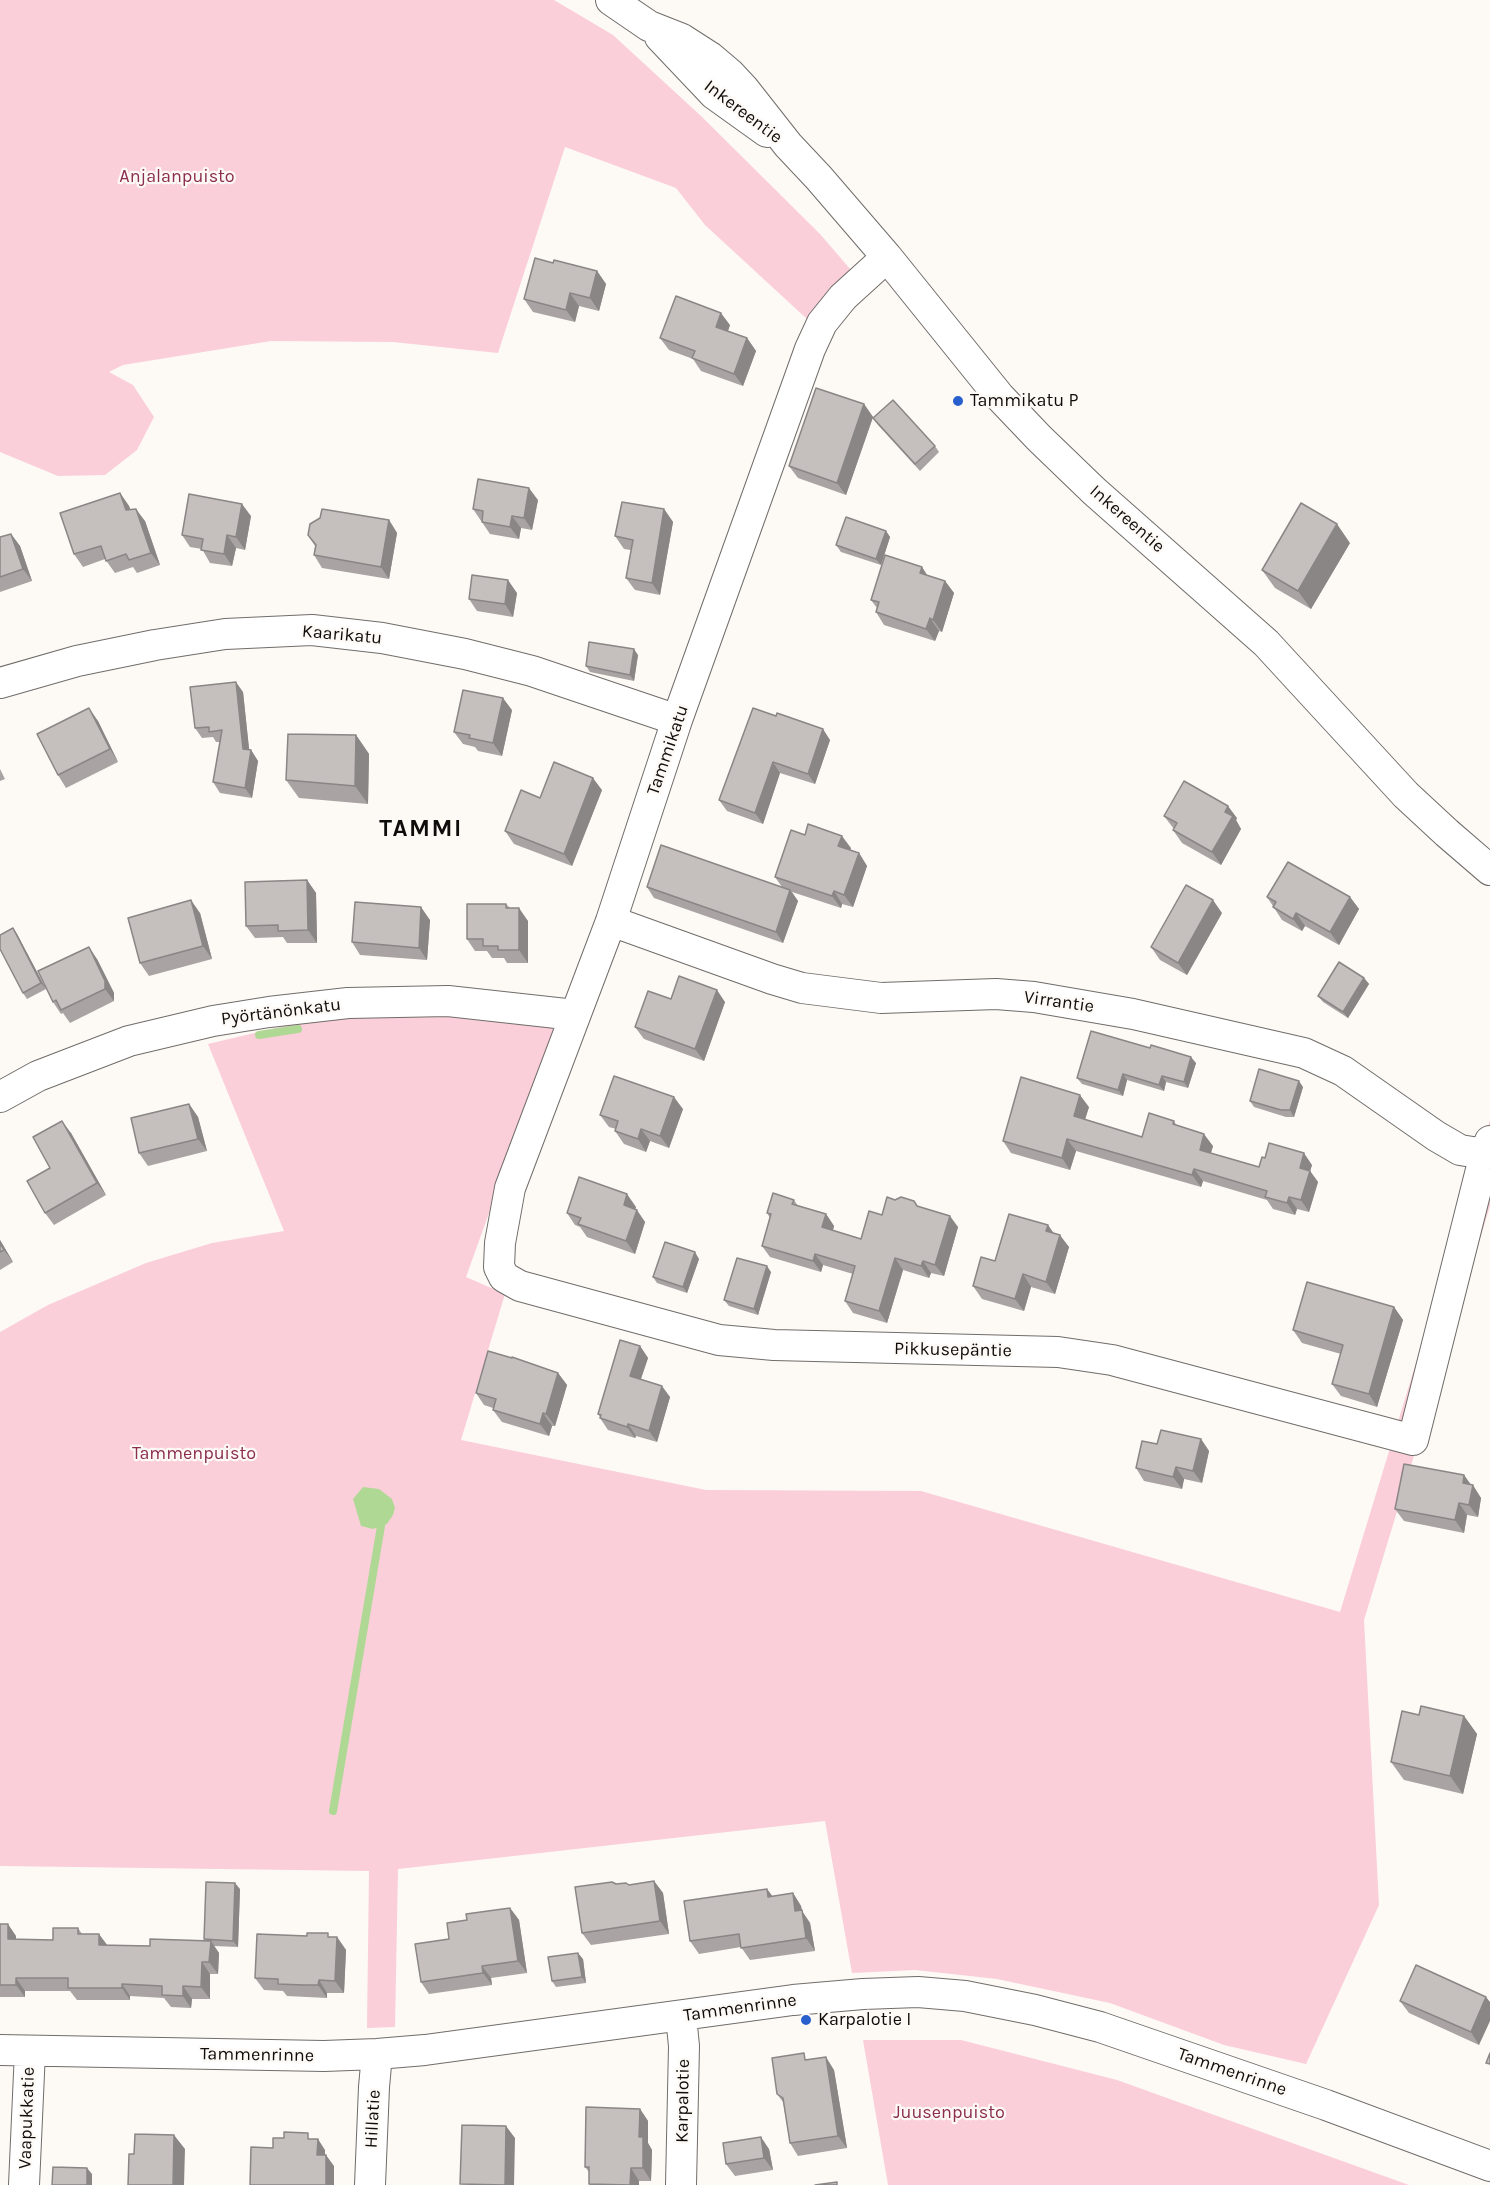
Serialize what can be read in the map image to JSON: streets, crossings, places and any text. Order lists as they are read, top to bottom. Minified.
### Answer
{"streets":{"street":["Inkereentie","Kaarikatu","Tammikatu","Virrantie","Pyörtänönkatu","Pikkusepäntie","Tammenrinne","Karpalotie","Vaapukkatie","Hillatie"]},"crossings":[["Inkereentie","Tammikatu"],["Kaarikatu","Tammikatu"],["Tammikatu","Virrantie"],["Tammikatu","Pyörtänönkatu"],["Tammikatu","Pikkusepäntie"],["Virrantie","Pikkusepäntie"],["Tammenrinne","Karpalotie"],["Tammenrinne","Vaapukkatie"],["Tammenrinne","Hillatie"]],"districts":["TAMMI"],"parks":["Anjalanpuisto","Tammenpuisto","Juusenpuisto"],"places":["Tammikatu P","Karpalotie I"]}
